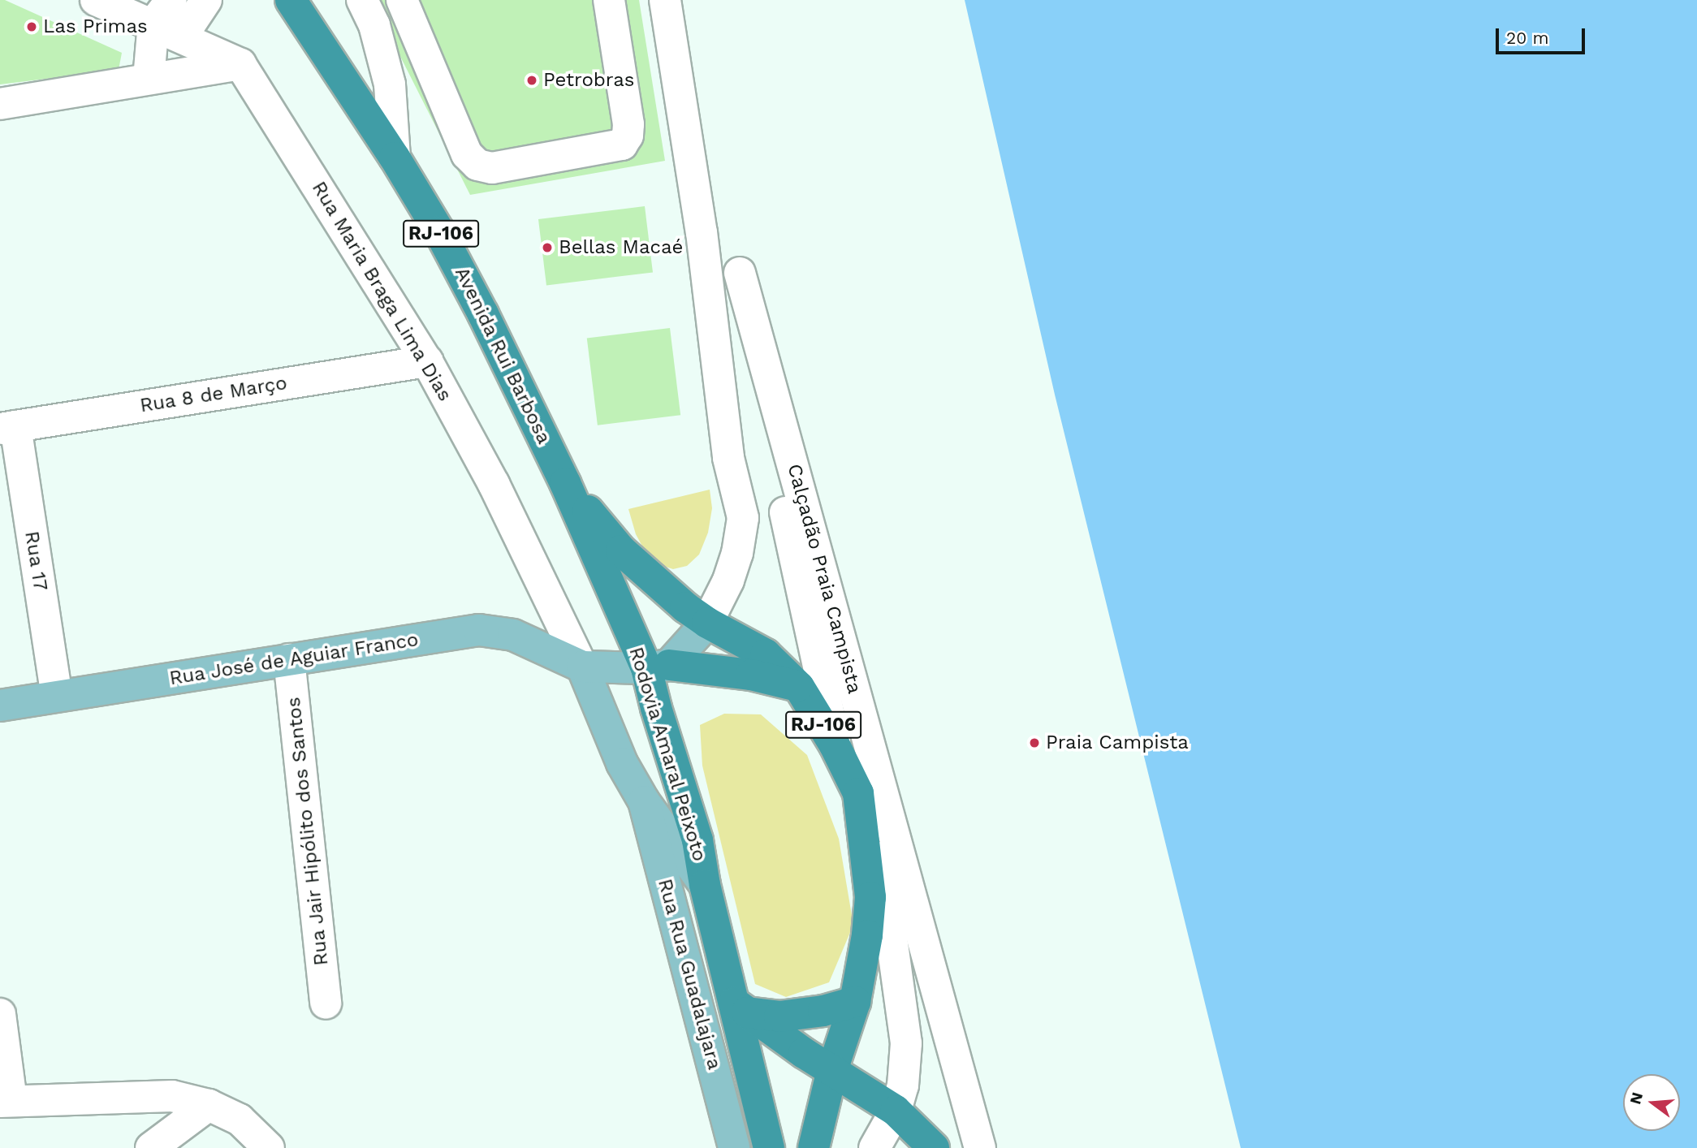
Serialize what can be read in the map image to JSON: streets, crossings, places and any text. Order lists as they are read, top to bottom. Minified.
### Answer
{"streets":{"highway":["RJ-106","Avenida Rui Barbosa","Rodovia Amaral Peixoto"],"main road":["Rua José de Aguiar Franco","Rua Rua Guadalajara"],"street":["Rua Maria Braga Lima Dias","Rua 8 de Março","Rua 17","Calçadão Praia Campista","Rua Jair Hipólito dos Santos"]},"crossings":[["RJ-106","Avenida Rui Barbosa"],["RJ-106","Rodovia Amaral Peixoto"],["Rua Maria Braga Lima Dias","Rua 8 de Março"],["Rua Maria Braga Lima Dias","Rua José de Aguiar Franco"],["Avenida Rui Barbosa","Rodovia Amaral Peixoto"],["Rua 8 de Março","Rua 17"],["Rua 17","Rua José de Aguiar Franco"],["Rua José de Aguiar Franco","Rodovia Amaral Peixoto"],["Rua José de Aguiar Franco","Rua Jair Hipólito dos Santos"]],"places":["Las Primas","Petrobras","Bellas Macaé","Praia Campista"],"scale_bar":"20 m","north":"left"}
